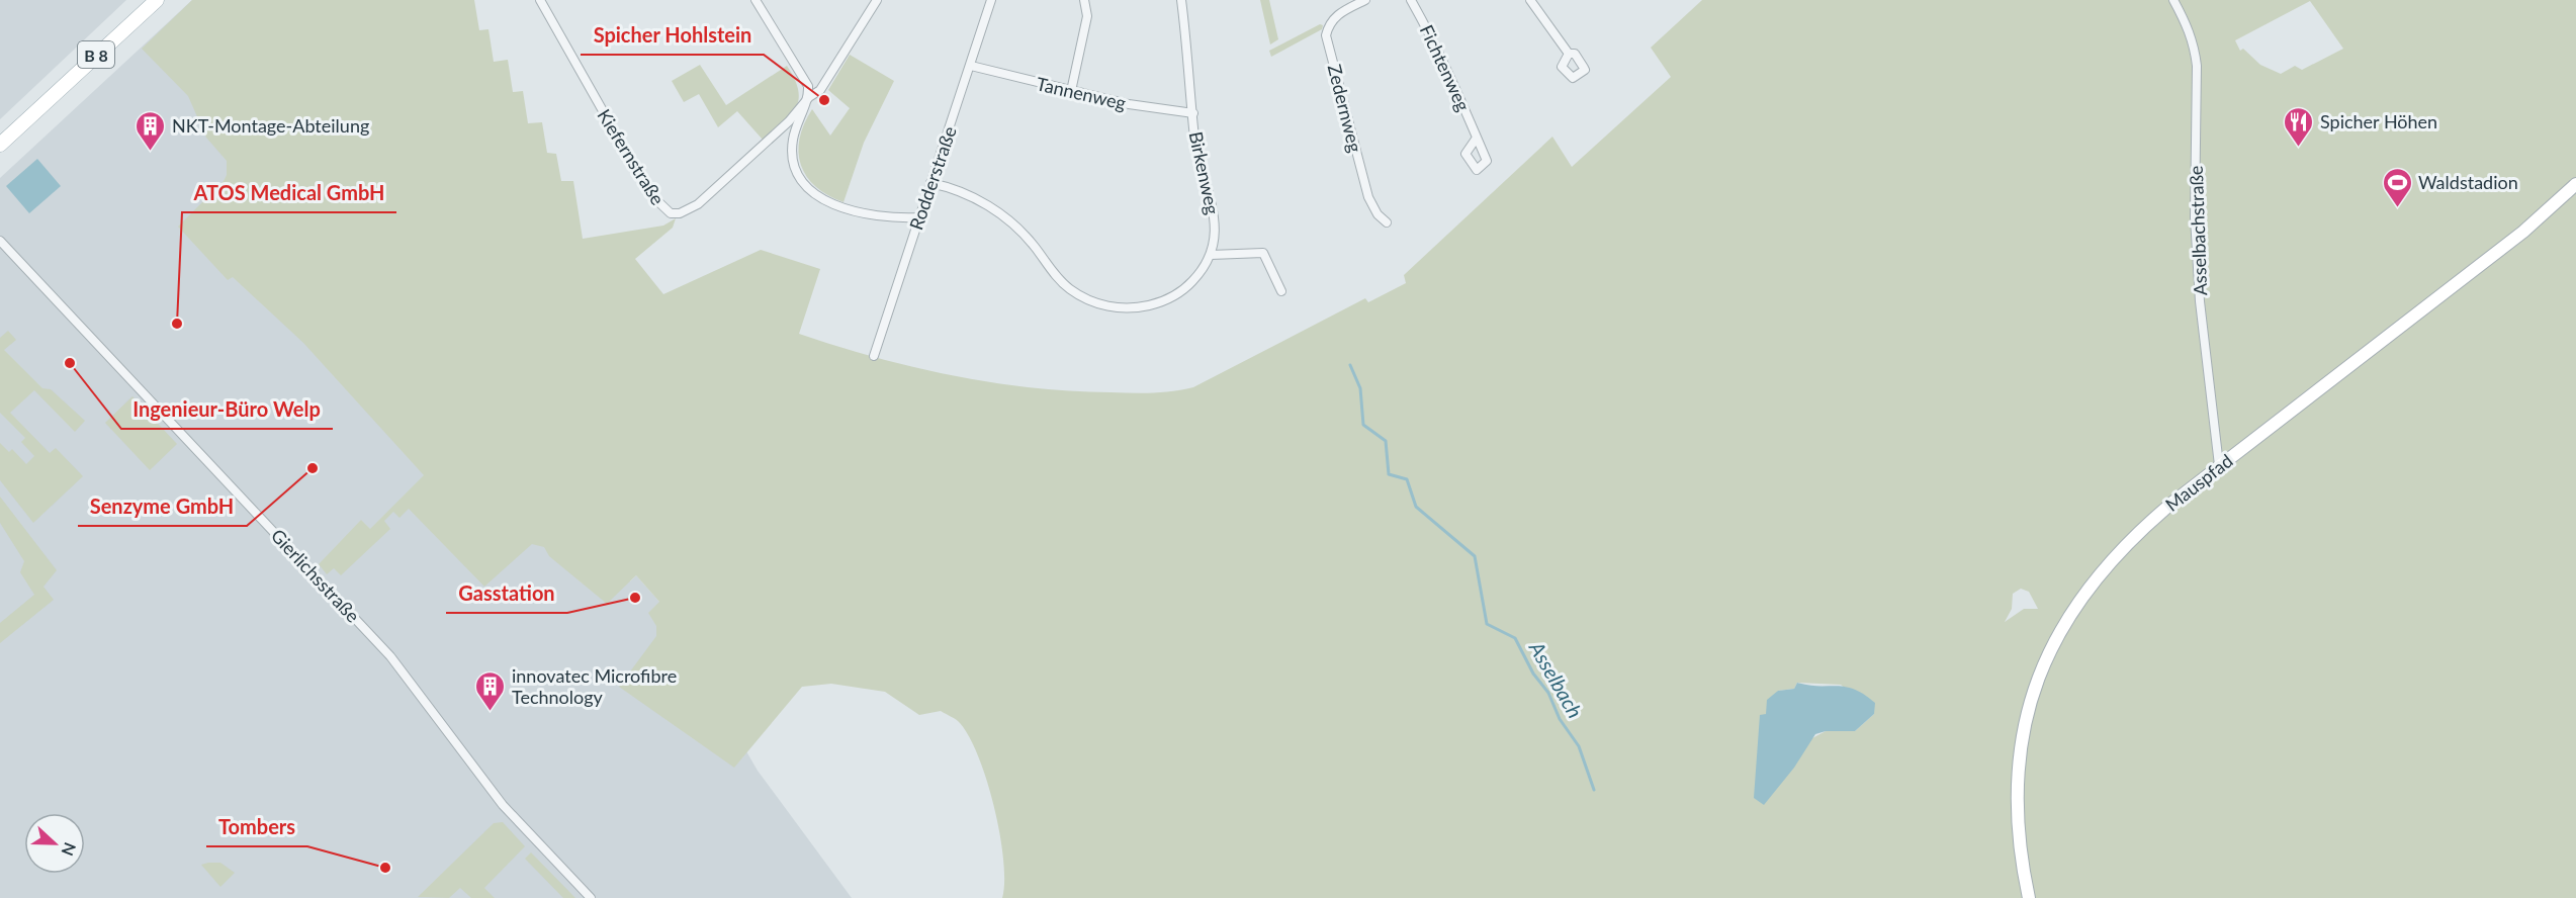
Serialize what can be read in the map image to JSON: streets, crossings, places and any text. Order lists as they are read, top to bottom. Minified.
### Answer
{"streets":{"main road":["B 8"],"street":["Fichtenweg","Tannenweg","Zedernweg","Kiefernstraße","Birkenweg","Rodderstraße","Asselbachstraße","Mauspfad","Gierlichsstraße"]},"crossings":[["Tannenweg","Birkenweg"],["Tannenweg","Rodderstraße"],["Birkenweg","Rodderstraße"],["Asselbachstraße","Mauspfad"]],"water":["Asselbach"],"places":{"other":["Spicher Hohlstein","ATOS Medical GmbH","Ingenieur-Büro Welp","Senzyme GmbH","Gasstation","Tombers"],"restaurant":["Spicher Höhen"],"building":["NKT-Montage-Abteilung","innovatec Microfibre Technology"],"sports":["Waldstadion"]},"north":"right"}
